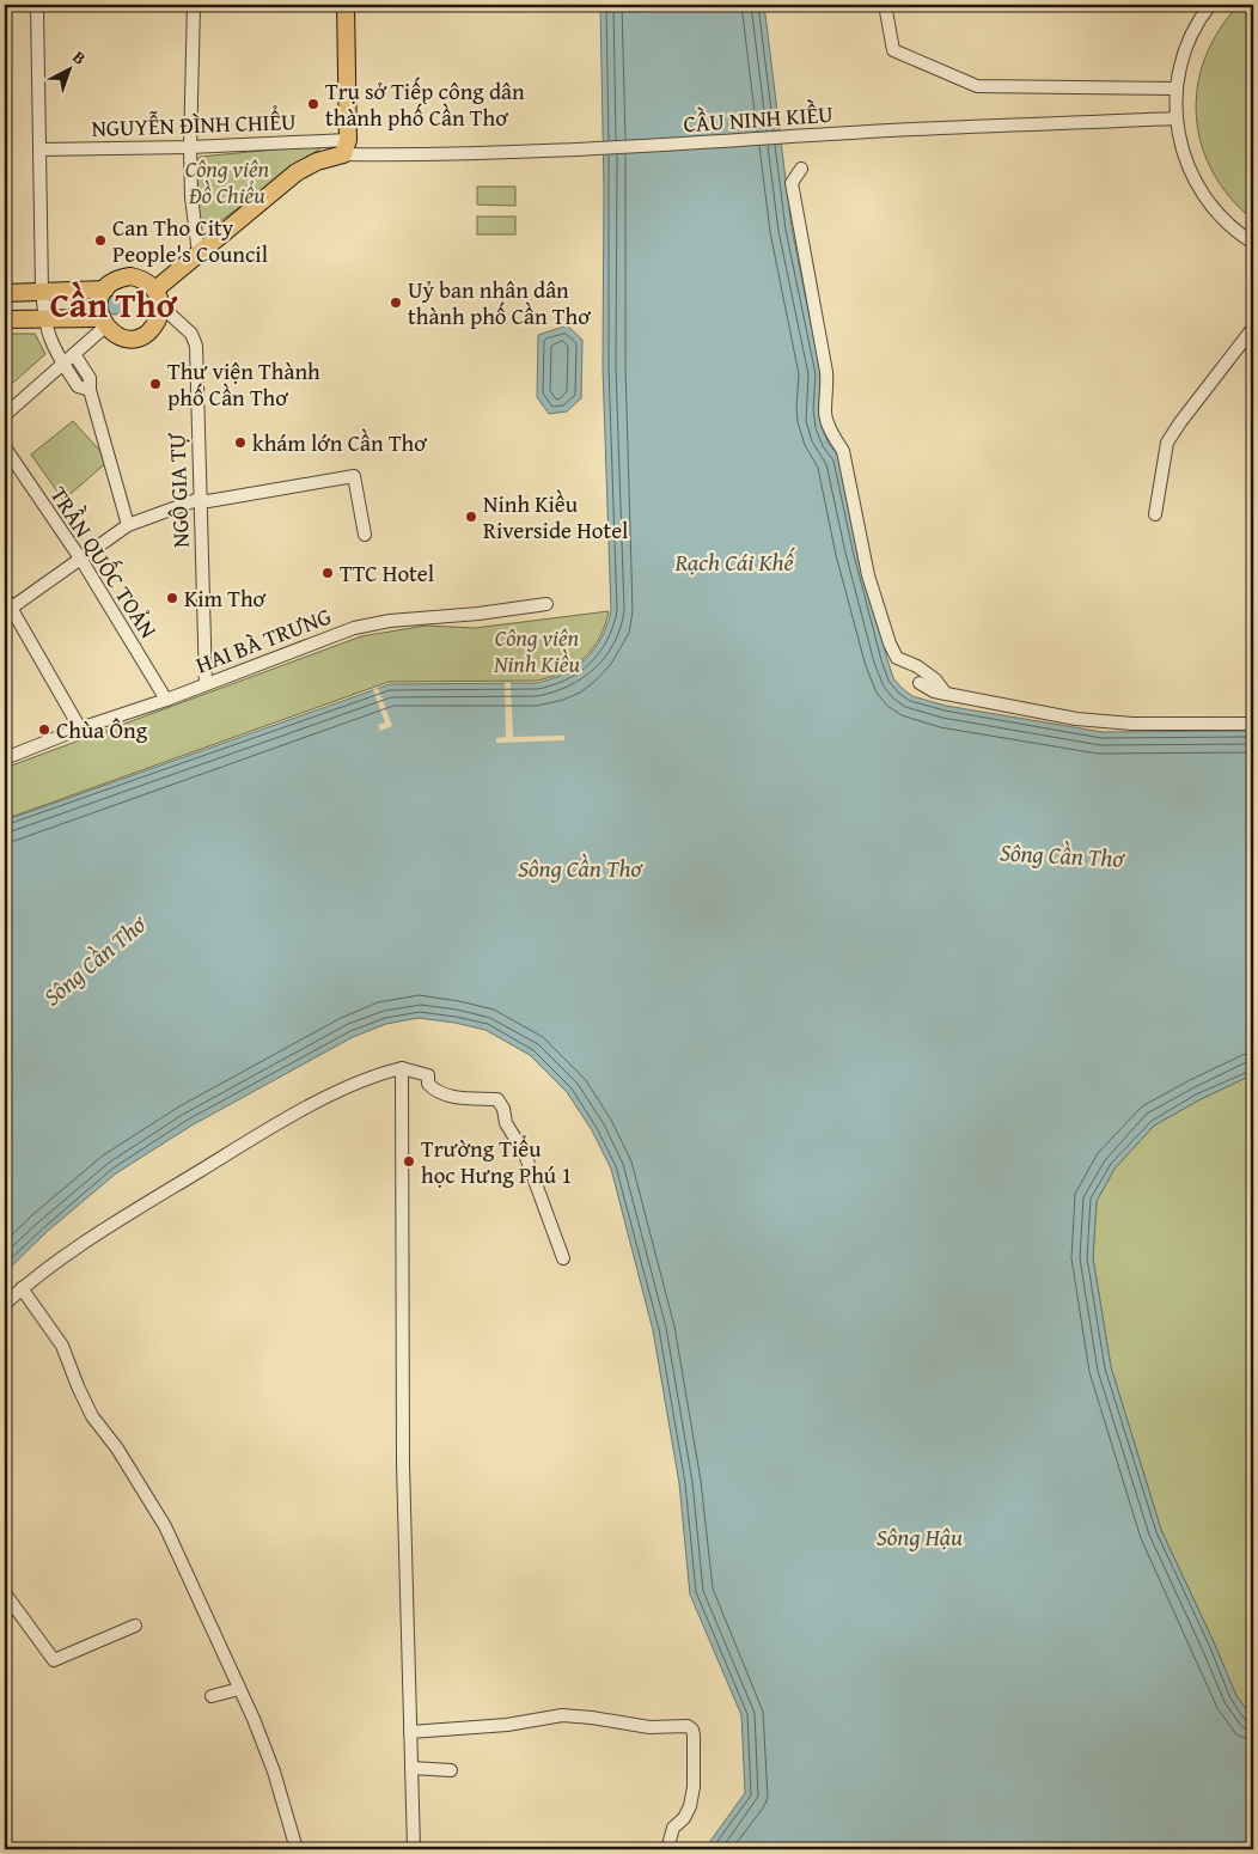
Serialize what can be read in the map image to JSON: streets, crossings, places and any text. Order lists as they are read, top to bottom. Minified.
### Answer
{"streets":{"street":["CẦU NINH KIỀU","NGUYỄN ĐÌNH CHIỂU","NGÔ GIA TỰ","TRẦN QUỐC TOẢN","HAI BÀ TRƯNG"]},"crossings":[["CẦU NINH KIỀU","NGUYỄN ĐÌNH CHIỂU"],["NGÔ GIA TỰ","HAI BÀ TRƯNG"],["TRẦN QUỐC TOẢN","HAI BÀ TRƯNG"]],"districts":["Cần Thơ"],"water":["Rạch Cái Khế","Sông Cần Thơ","Sông Hậu"],"parks":["Công viên Đồ Chiểu","Công viên Ninh Kiều"],"places":["Trụ sở Tiếp công dân thành phố Cần Thơ","Can Tho City People's Council","Uỷ ban nhân dân thành phố Cần Thơ","Thư viện Thành phố Cần Thơ","khám lớn Cần Thơ","Ninh Kiều Riverside Hotel","TTC Hotel","Kim Thơ","Chùa Ông","Trường Tiểu học Hưng Phú 1"],"north":"top right"}
